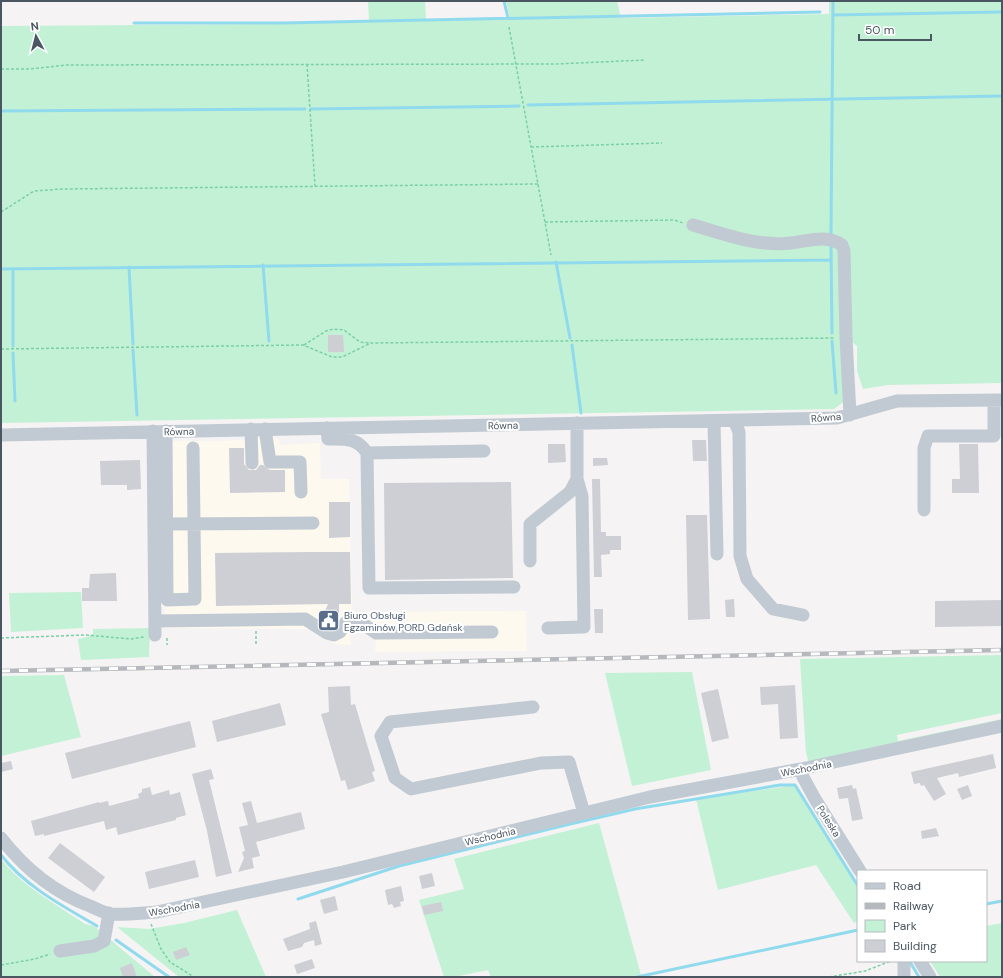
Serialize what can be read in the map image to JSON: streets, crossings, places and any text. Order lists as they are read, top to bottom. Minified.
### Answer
{"streets":{"street":["Równa","Wschodnia","Poleska"]},"crossings":[["Wschodnia","Poleska"]],"places":{"public building":["Biuro Obsługi Egzaminów PORD Gdańsk"]},"legend":["Road","Railway","Park","Building"],"scale_bar":"50 m","north":"top"}
